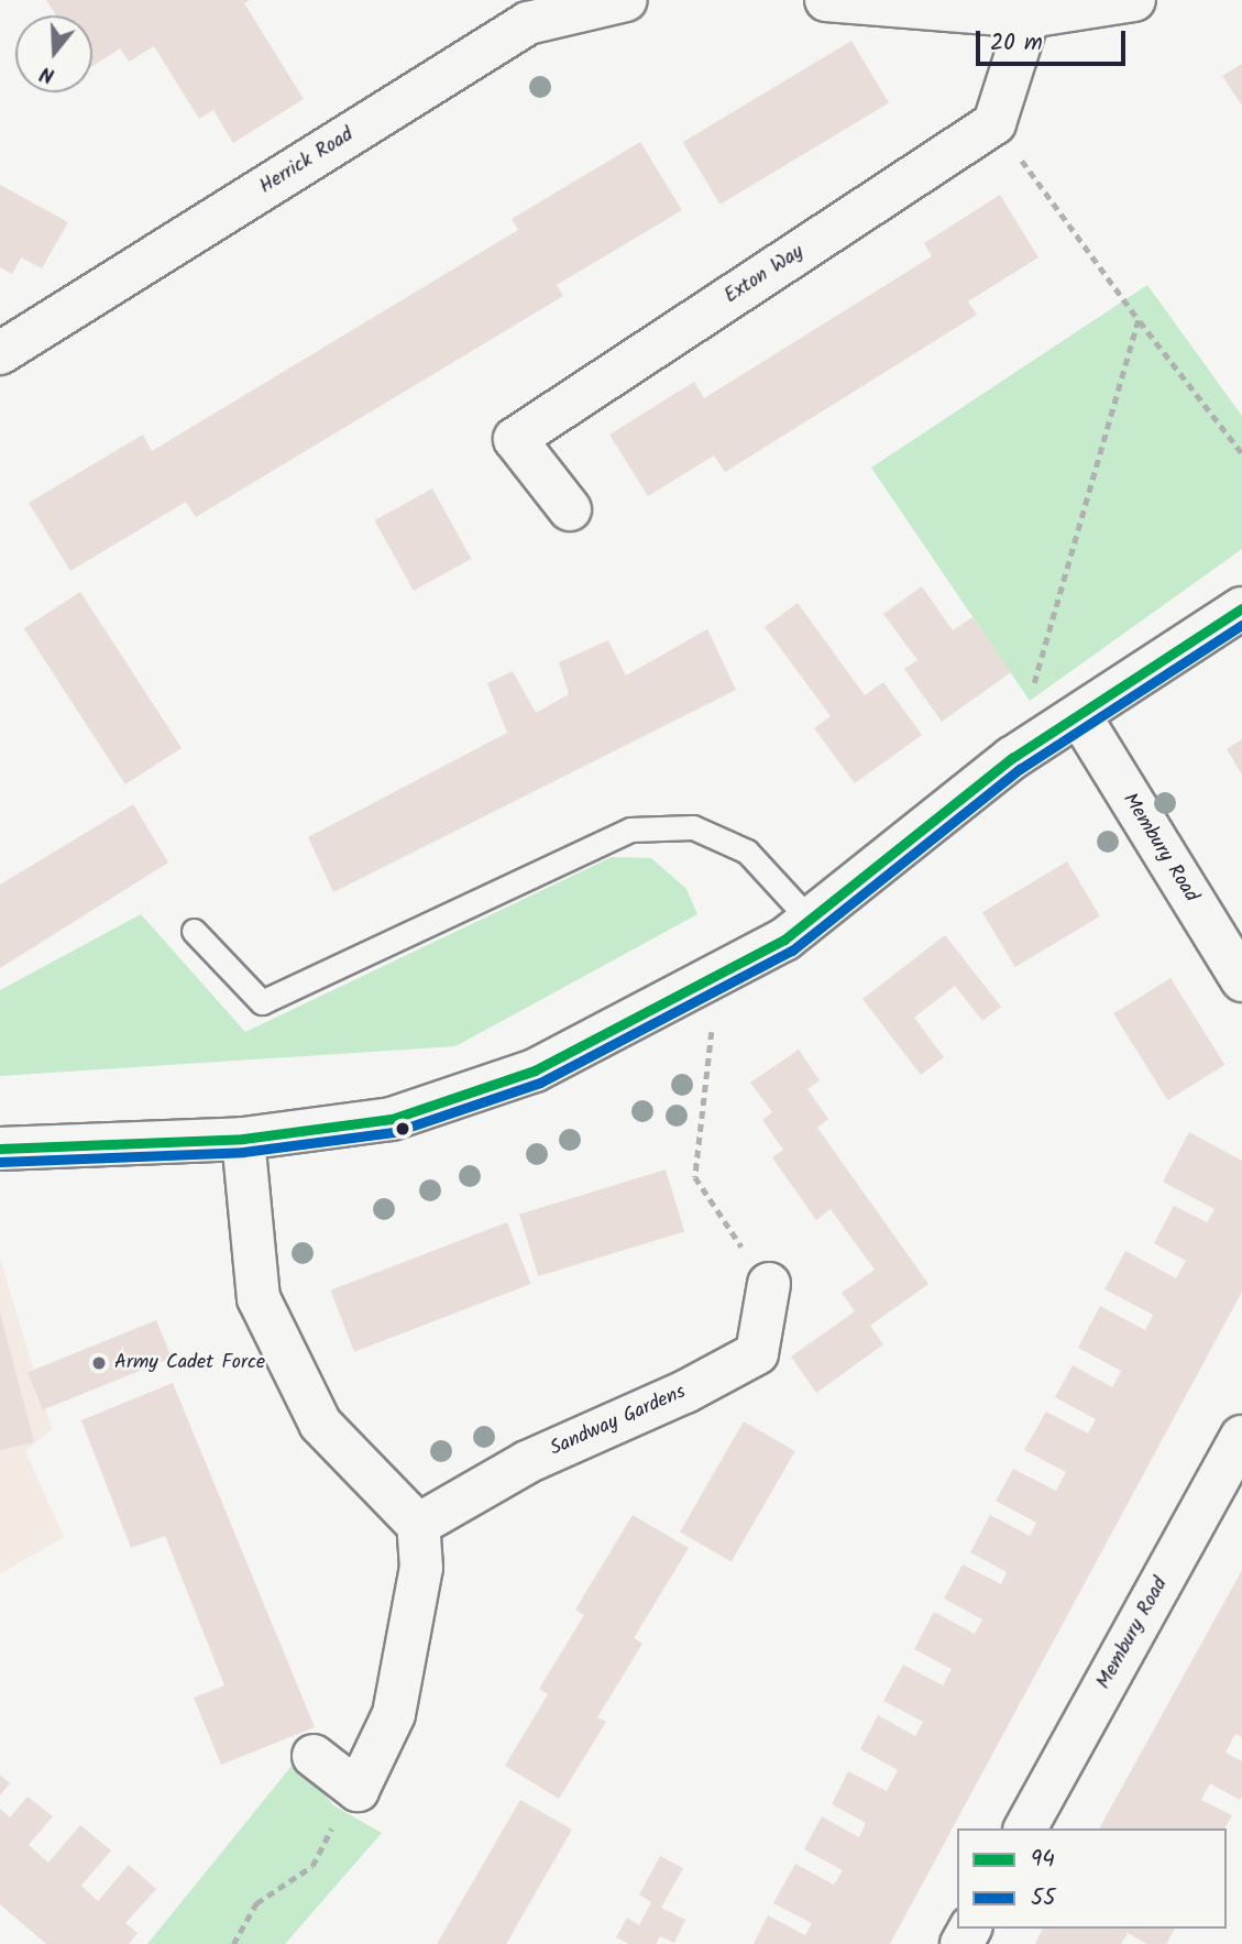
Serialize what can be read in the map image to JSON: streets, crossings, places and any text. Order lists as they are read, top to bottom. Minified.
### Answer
{"streets":{"street":["Herrick Road","Exton Way","Membury Road","Sandway Gardens"]},"places":["Army Cadet Force"],"lines":["transit line 94","transit line 55"],"legend":["94","55"],"scale_bar":"20 m","north":"bottom"}
